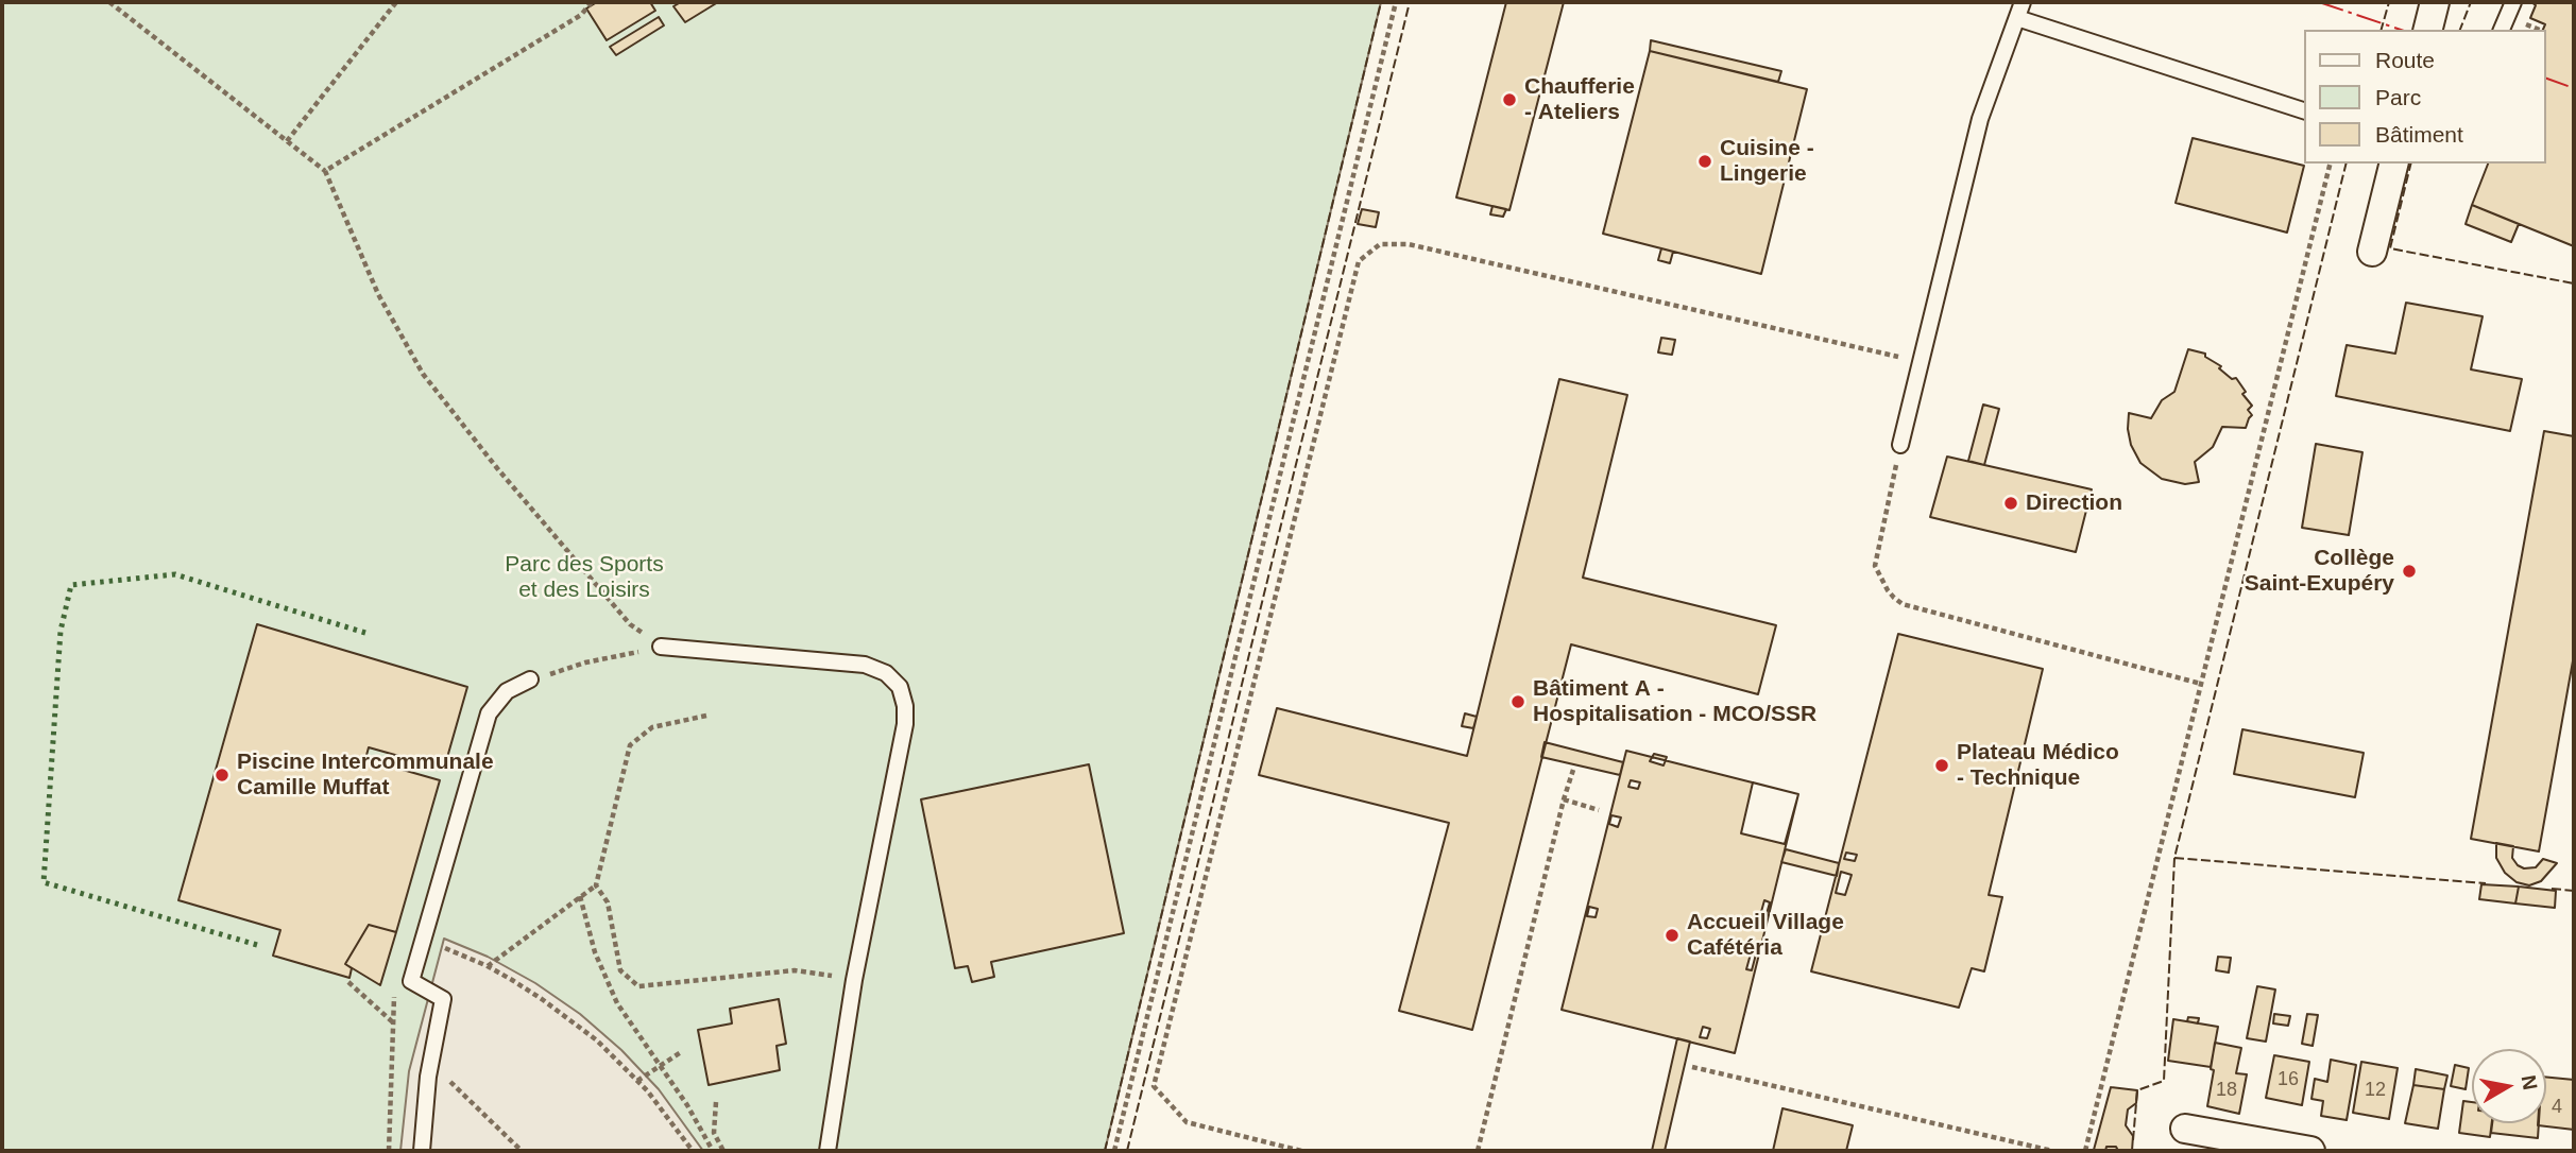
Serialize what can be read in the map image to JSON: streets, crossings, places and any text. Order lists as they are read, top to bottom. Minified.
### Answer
{"parks":["Parc des Sports et des Loisirs"],"places":["Chaufferie - Ateliers","Cuisine - Lingerie","Direction","Collège Saint-Exupéry","Bâtiment A - Hospitalisation - MCO/SSR","Plateau Médico - Technique","Piscine Intercommunale Camille Muffat","Accueil Village Cafétéria"],"house_numbers":["16","18","12","4"],"legend":["Route","Parc","Bâtiment"],"north":"right"}
